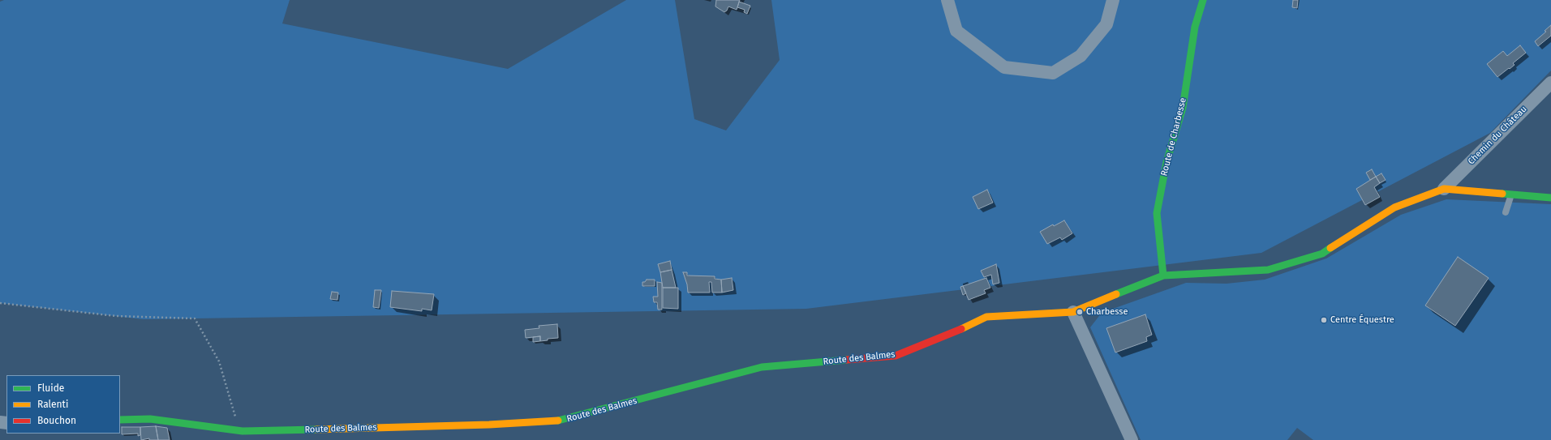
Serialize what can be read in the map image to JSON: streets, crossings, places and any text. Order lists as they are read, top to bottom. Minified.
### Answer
{"streets":{"street":["Chemin du Château","Route de Charbesse","Route des Balmes"]},"crossings":[["Chemin du Château","Route des Balmes"],["Route de Charbesse","Route des Balmes"]],"places":["Charbesse","Centre Équestre"],"legend":["Fluide","Ralenti","Bouchon"]}
